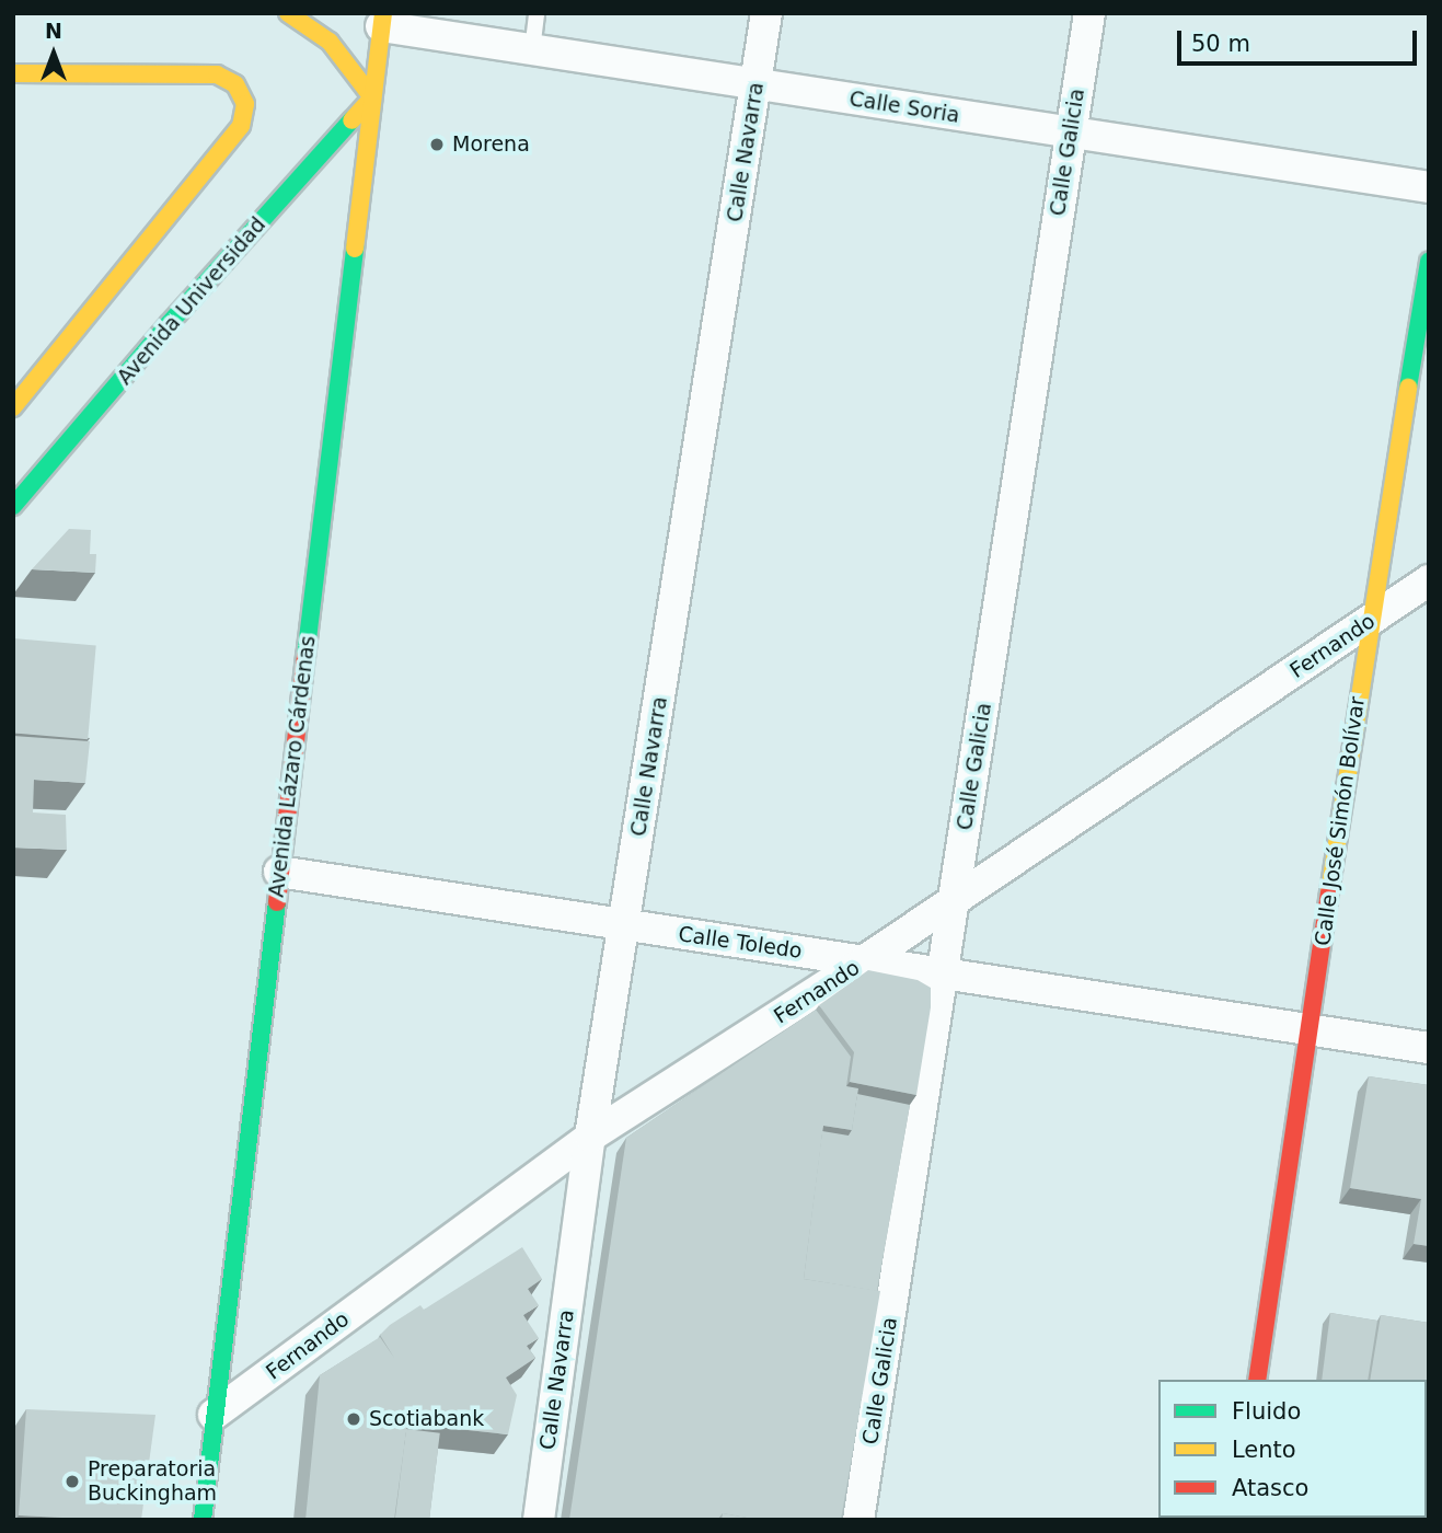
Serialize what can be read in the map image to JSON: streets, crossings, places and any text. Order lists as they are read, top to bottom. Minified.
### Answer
{"streets":{"main road":["Avenida Universidad","Avenida Lázaro Cárdenas","Calle José Simón Bolívar"],"street":["Calle Soria","Calle Navarra","Calle Galicia","Fernando","Calle Toledo"]},"crossings":[["Calle Soria","Calle Navarra"],["Calle Soria","Calle Galicia"],["Calle Soria","Avenida Lázaro Cárdenas"],["Calle Navarra","Fernando"],["Calle Navarra","Calle Toledo"],["Calle Galicia","Fernando"],["Calle Galicia","Calle Toledo"],["Avenida Universidad","Avenida Lázaro Cárdenas"],["Fernando","Avenida Lázaro Cárdenas"],["Fernando","Calle José Simón Bolívar"],["Fernando","Calle Toledo"],["Avenida Lázaro Cárdenas","Calle Toledo"],["Calle José Simón Bolívar","Calle Toledo"]],"places":["Morena","Scotiabank","Preparatoria Buckingham"],"legend":["Fluido","Lento","Atasco"],"scale_bar":"50 m","north":"top"}
